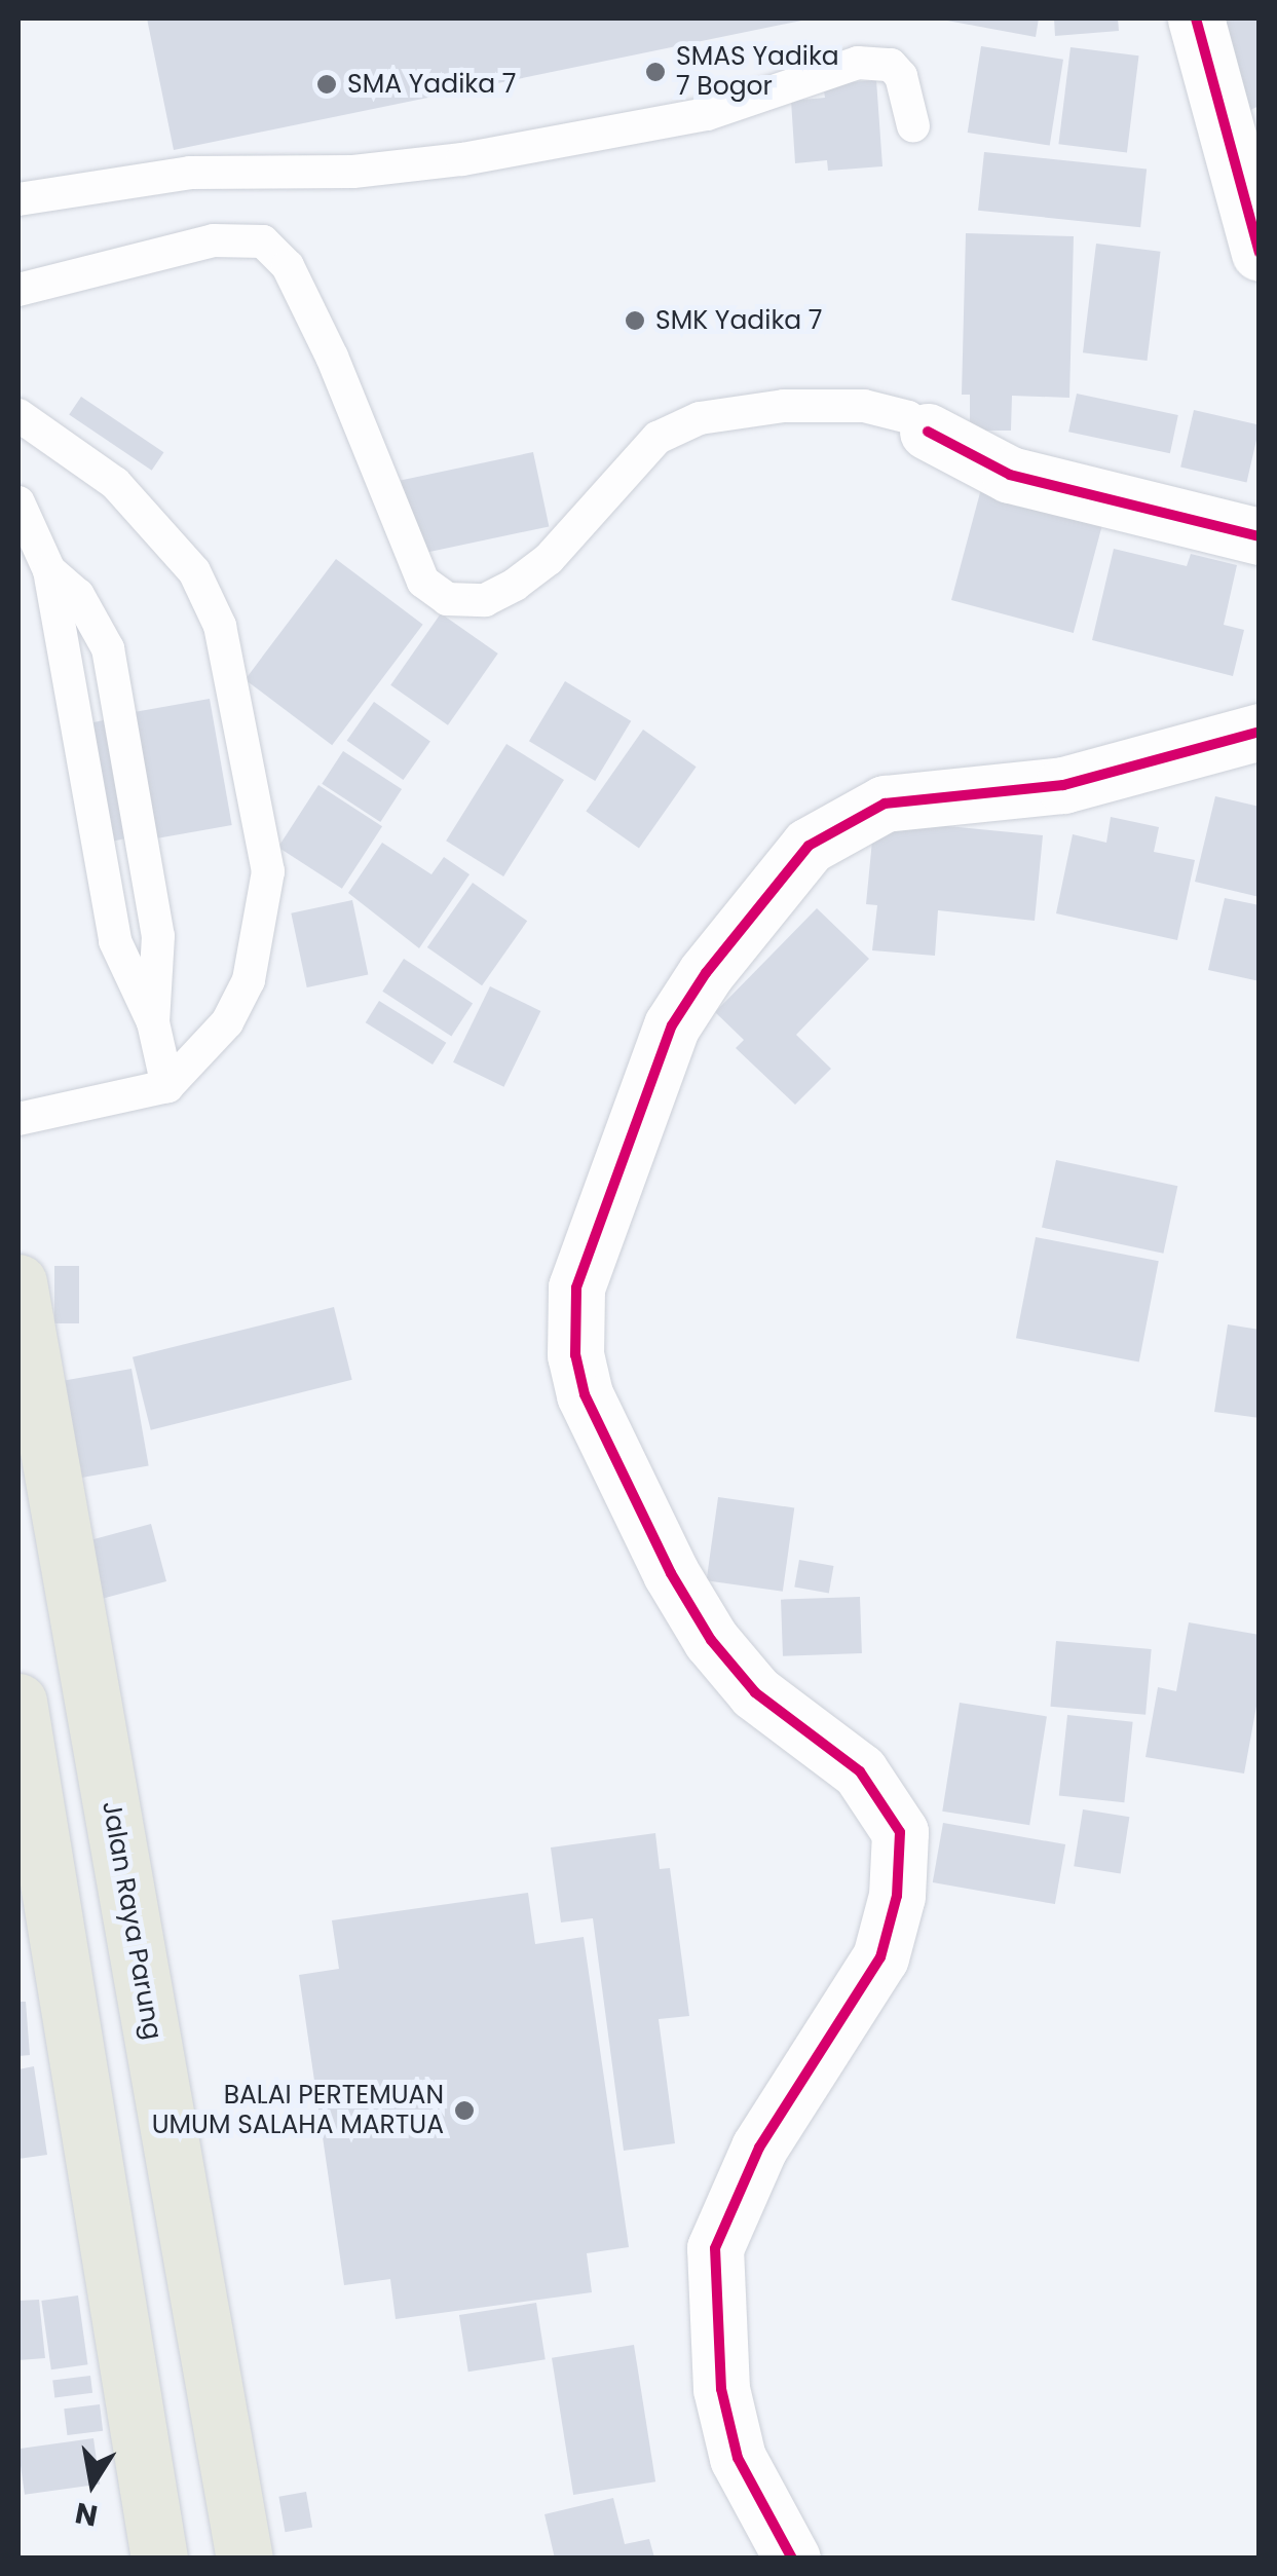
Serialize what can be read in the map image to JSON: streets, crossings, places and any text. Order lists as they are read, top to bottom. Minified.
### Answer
{"streets":{"highway":["Jalan Raya Parung"]},"places":["SMAS Yadika 7 Bogor","SMA Yadika 7","SMK Yadika 7","BALAI PERTEMUAN UMUM SALAHA MARTUA"],"north":"bottom"}
